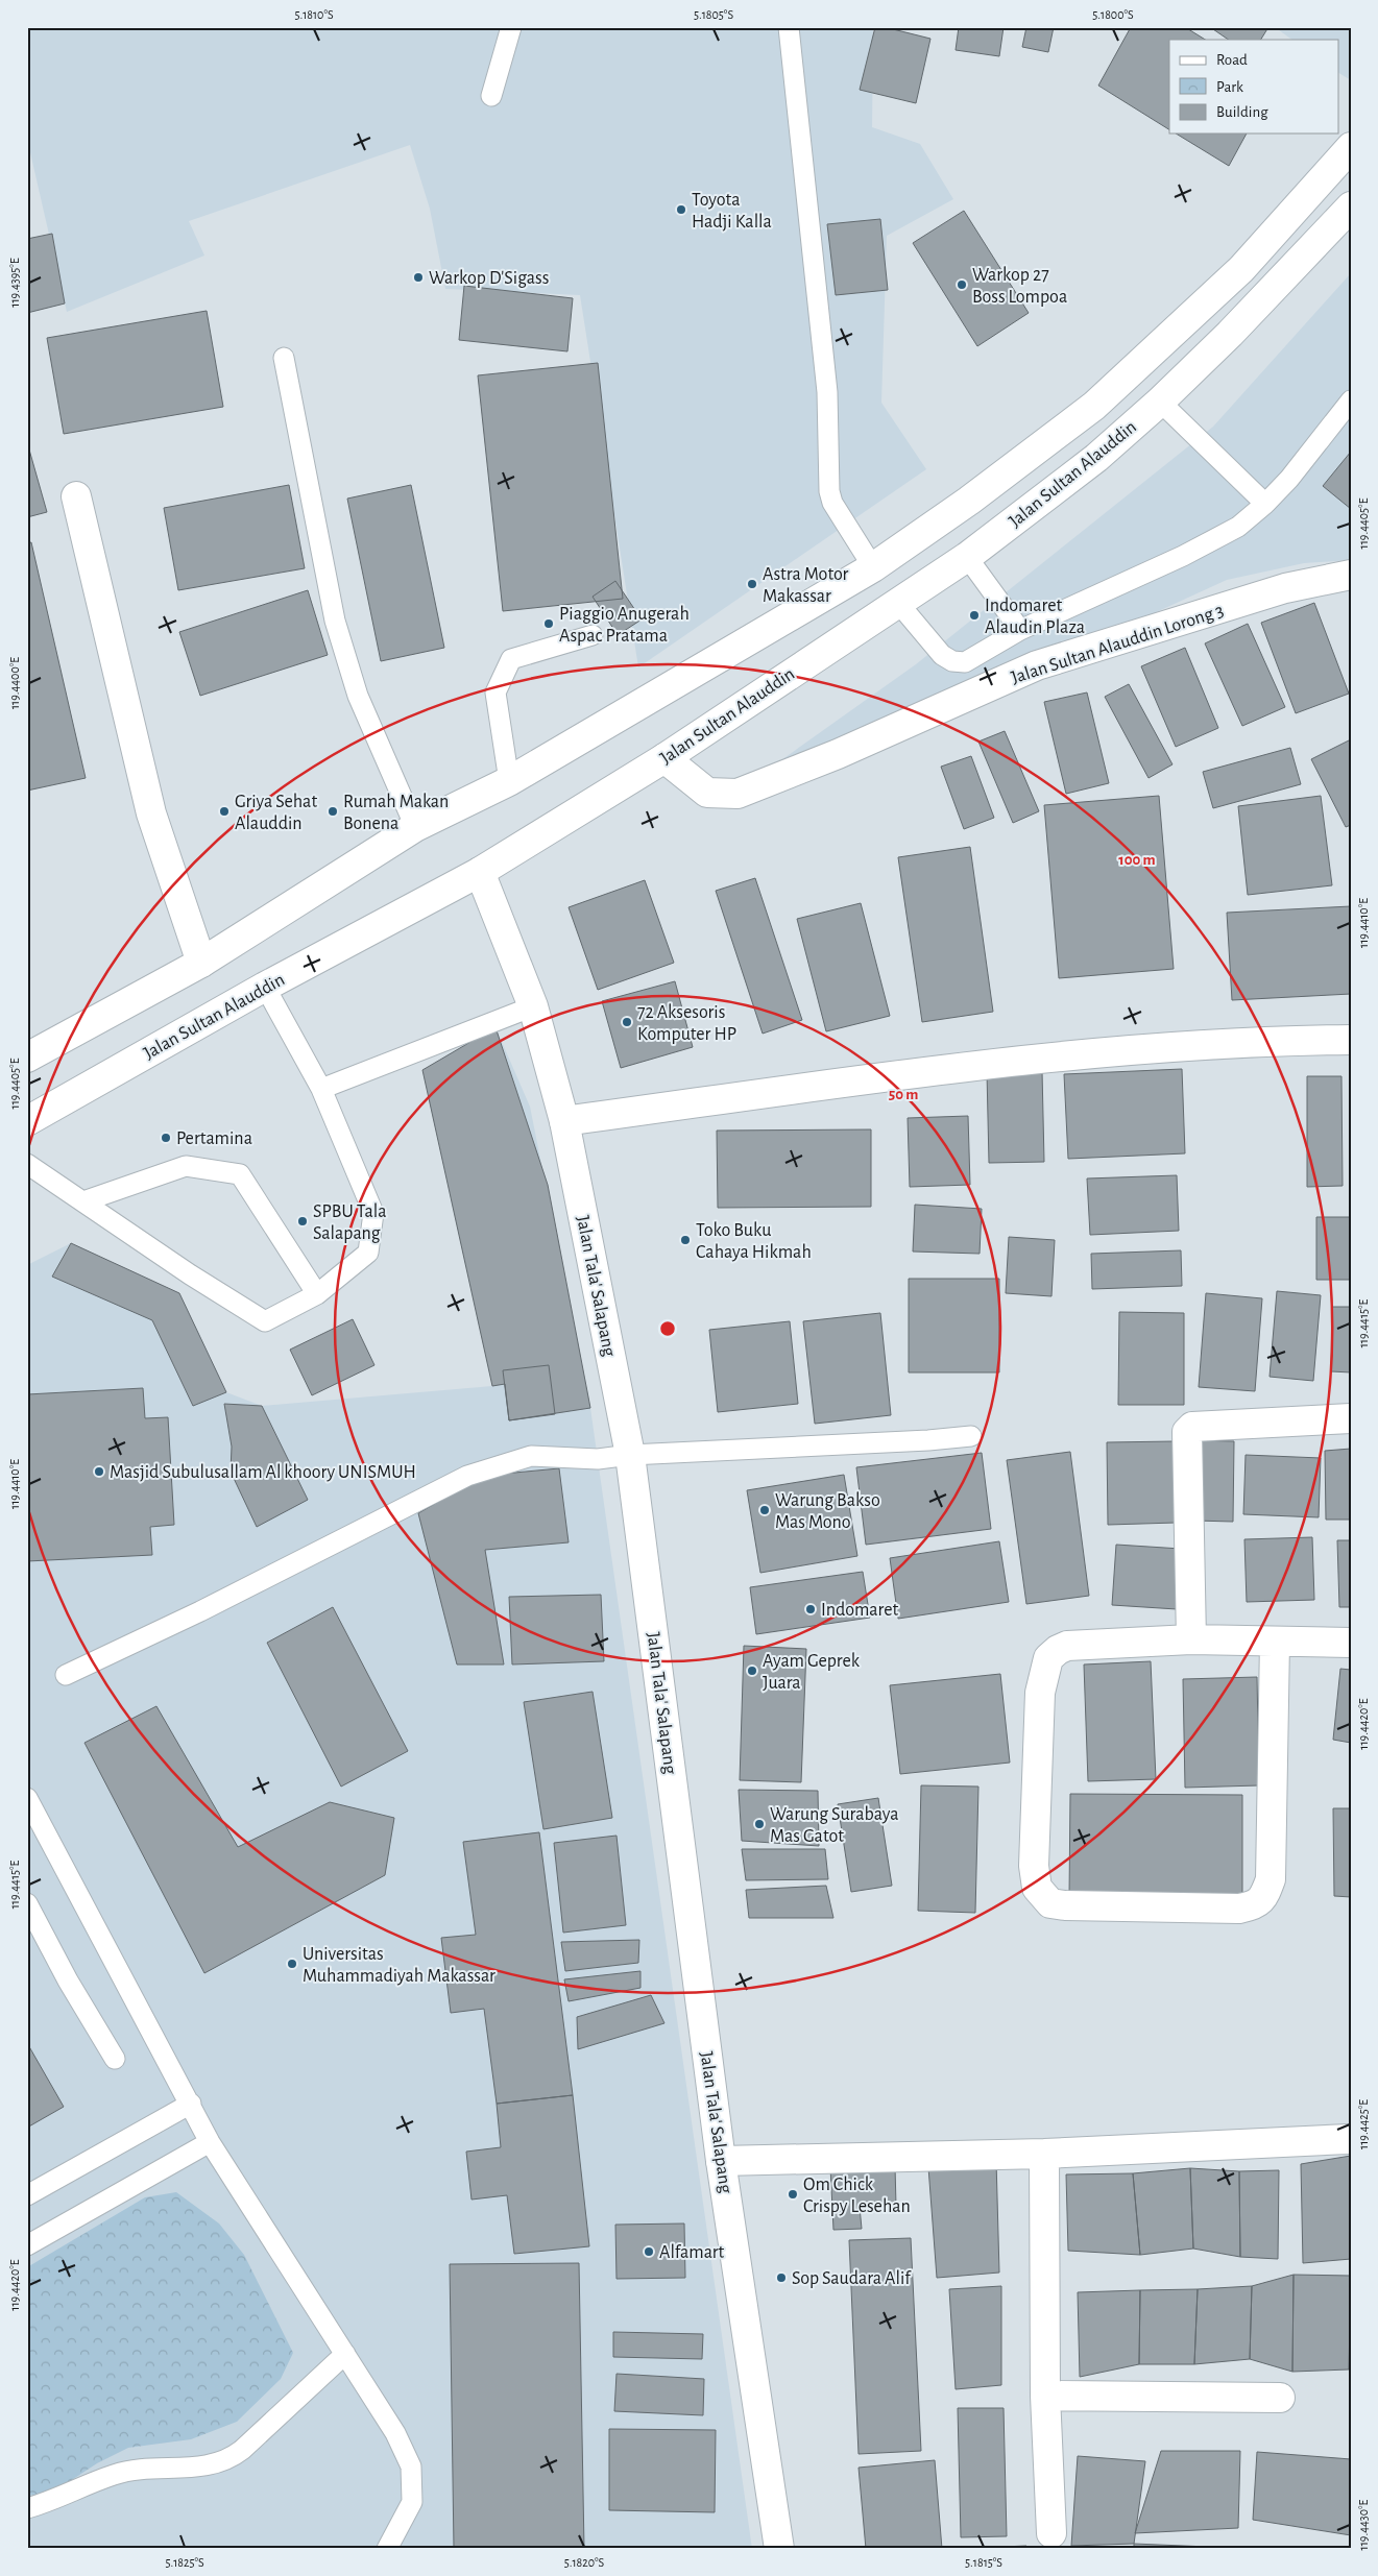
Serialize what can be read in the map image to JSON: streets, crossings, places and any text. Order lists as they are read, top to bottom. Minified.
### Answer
{"streets":{"main road":["Jalan Sultan Alauddin","Jalan Sultan Alauddin Lorong 3","Jalan Tala' Salapang"]},"crossings":[["Jalan Sultan Alauddin","Jalan Sultan Alauddin Lorong 3"],["Jalan Sultan Alauddin","Jalan Tala' Salapang"]],"places":["Toyota Hadji Kalla","Warkop D'Sigass","Warkop 27 Boss Lompoa","Astra Motor Makassar","Indomaret Alaudin Plaza","Piaggio Anugerah Aspac Pratama","Griya Sehat Alauddin","Rumah Makan Bonena","72 Aksesoris Komputer HP","Pertamina","SPBU Tala Salapang","Toko Buku Cahaya Hikmah","Masjid Subulusallam Al khoory UNISMUH","Warung Bakso Mas Mono","Indomaret","Ayam Geprek Juara","Warung Surabaya Mas Gatot","Universitas Muhammadiyah Makassar","Om Chick Crispy Lesehan","Alfamart","Sop Saudara Alif"],"legend":["Road","Park","Building"],"coordinates":["5.1810°S","5.1805°S","5.1800°S","119.4395°E","119.4405°E","119.4400°E","119.4410°E","119.4415°E","119.4420°E","119.4425°E","119.4430°E","5.1825°S","5.1820°S","5.1815°S"],"rings":["100 m","50 m"]}
